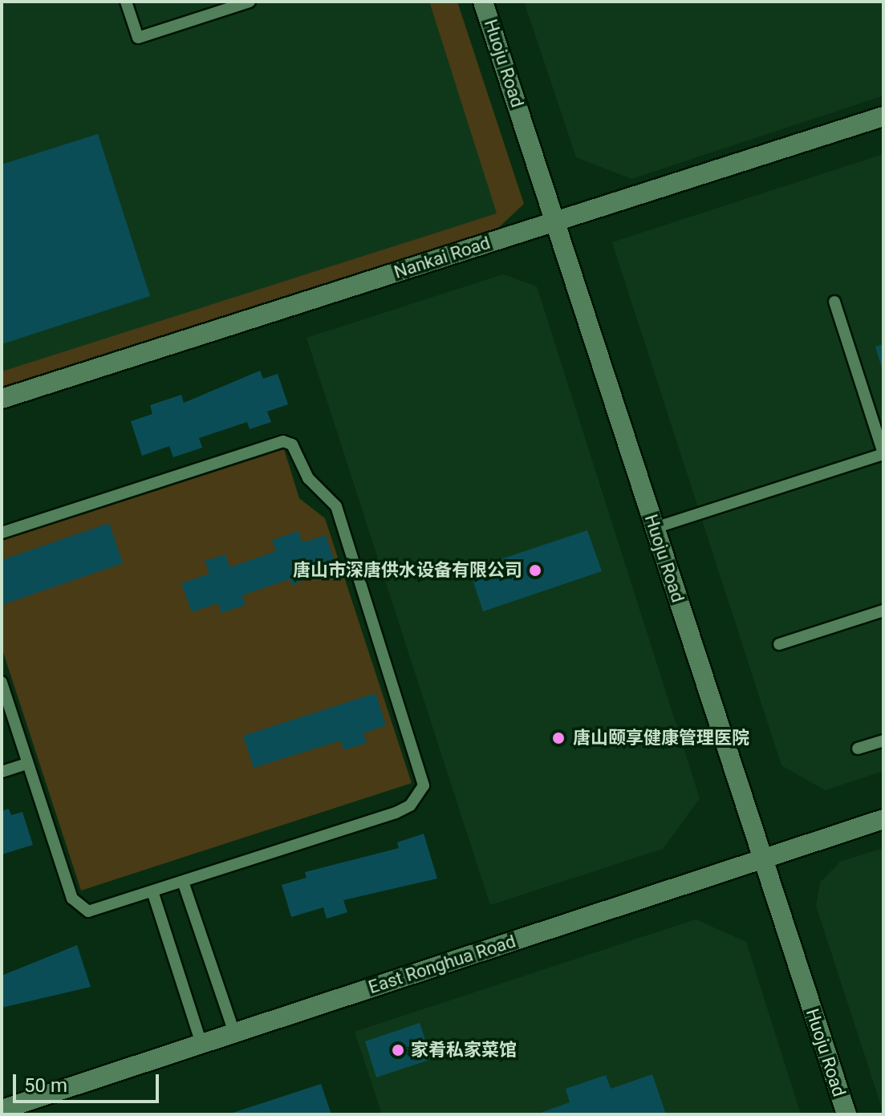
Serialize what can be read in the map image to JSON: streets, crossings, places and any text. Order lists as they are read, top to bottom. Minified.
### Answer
{"streets":{"street":["Huoju Road","Nankai Road","East Ronghua Road"]},"crossings":[["Huoju Road","Nankai Road"],["Huoju Road","East Ronghua Road"]],"places":["唐山市深唐供水设备有限公司","唐山颐享健康管理医院","家肴私家菜馆"],"scale_bar":"50 m"}
